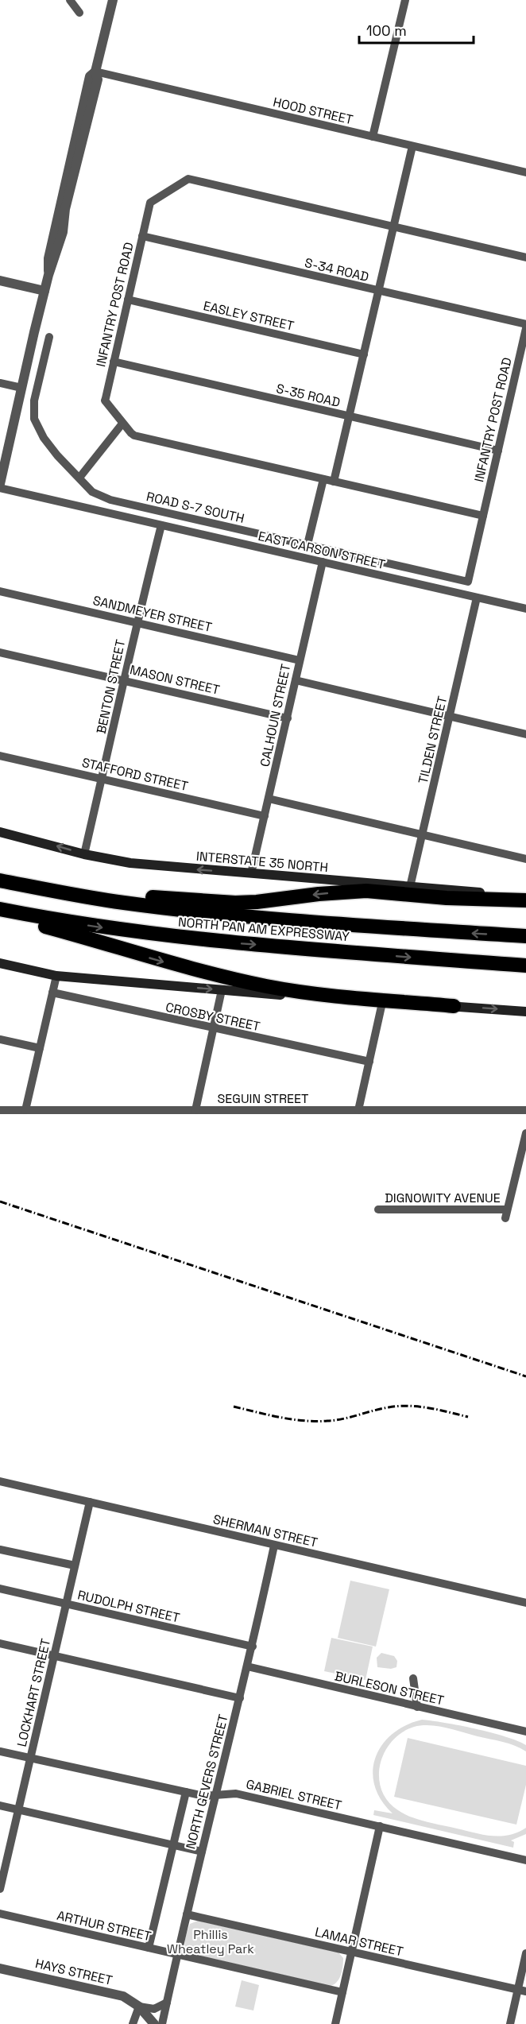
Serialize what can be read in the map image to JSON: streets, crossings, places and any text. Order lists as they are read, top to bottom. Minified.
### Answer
{"streets":{"highway":["NORTH PAN AM EXPRESSWAY"],"main road":["INTERSTATE 35 NORTH"],"street":["HOOD STREET","S-34 ROAD","INFANTRY POST ROAD","EASLEY STREET","S-35 ROAD","ROAD S-7 SOUTH","EAST CARSON STREET","SANDMEYER STREET","MASON STREET","BENTON STREET","CALHOUN STREET","TILDEN STREET","STAFFORD STREET","CROSBY STREET","SEGUIN STREET","DIGNOWITY AVENUE","SHERMAN STREET","RUDOLPH STREET","BURLESON STREET","LOCKHART STREET","NORTH GEVERS STREET","GABRIEL STREET","ARTHUR STREET","LAMAR STREET","HAYS STREET"]},"crossings":[["S-34 ROAD","INFANTRY POST ROAD"],["INFANTRY POST ROAD","EASLEY STREET"],["INFANTRY POST ROAD","S-35 ROAD"],["INFANTRY POST ROAD","ROAD S-7 SOUTH"],["EAST CARSON STREET","BENTON STREET"],["EAST CARSON STREET","CALHOUN STREET"],["EAST CARSON STREET","TILDEN STREET"],["SANDMEYER STREET","BENTON STREET"],["SANDMEYER STREET","CALHOUN STREET"],["MASON STREET","BENTON STREET"],["MASON STREET","CALHOUN STREET"],["BENTON STREET","STAFFORD STREET"],["BENTON STREET","INTERSTATE 35 NORTH"],["CALHOUN STREET","STAFFORD STREET"],["CALHOUN STREET","INTERSTATE 35 NORTH"],["TILDEN STREET","INTERSTATE 35 NORTH"],["SHERMAN STREET","LOCKHART STREET"],["SHERMAN STREET","NORTH GEVERS STREET"],["RUDOLPH STREET","LOCKHART STREET"],["RUDOLPH STREET","NORTH GEVERS STREET"],["BURLESON STREET","NORTH GEVERS STREET"],["LOCKHART STREET","GABRIEL STREET"],["NORTH GEVERS STREET","GABRIEL STREET"],["NORTH GEVERS STREET","ARTHUR STREET"],["NORTH GEVERS STREET","LAMAR STREET"]],"one_way":["INTERSTATE 35 NORTH"],"parks":["Phillis Wheatley Park"],"scale_bar":"100 m"}
